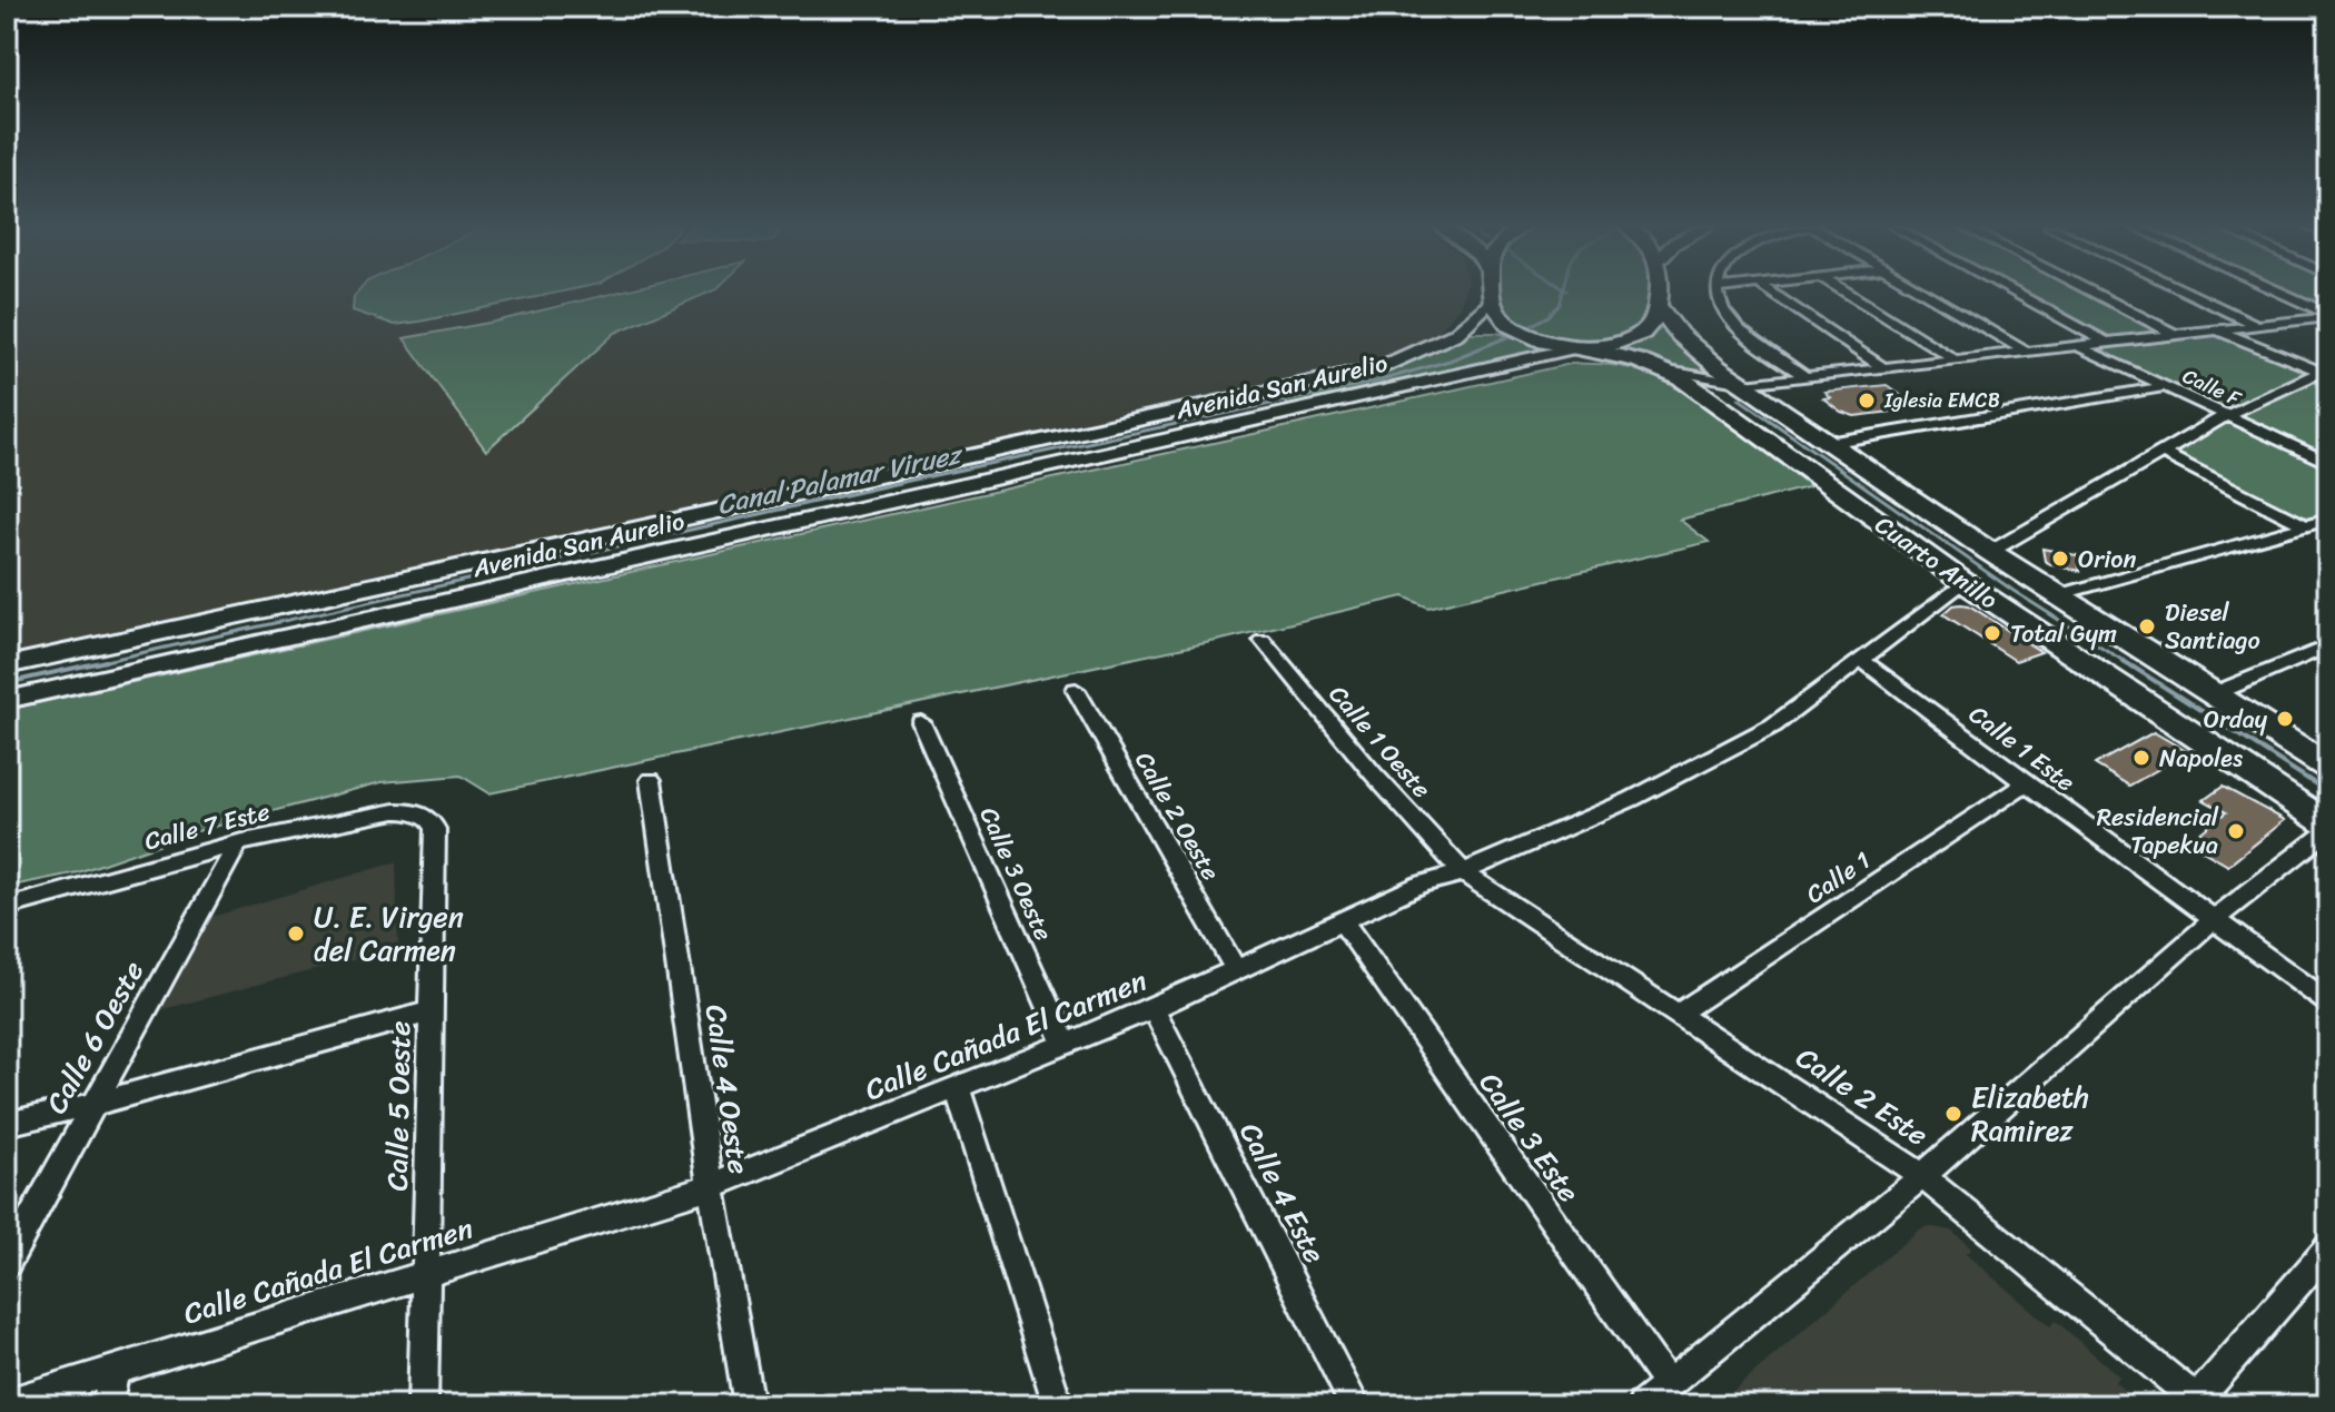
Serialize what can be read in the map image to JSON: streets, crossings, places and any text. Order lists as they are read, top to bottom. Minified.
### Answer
{"streets":{"highway":["Cuarto Anillo"],"main road":["Avenida San Aurelio"],"street":["Calle F","Calle 1 Oeste","Calle 1 Este","Calle 2 Oeste","Calle 7 Este","Calle 3 Oeste","Calle 1","Calle Cañada El Carmen","Calle 6 Oeste","Calle 4 Oeste","Calle 2 Este","Calle 5 Oeste","Calle 3 Este","Calle 4 Este"]},"crossings":[["Avenida San Aurelio","Cuarto Anillo"],["Cuarto Anillo","Calle Cañada El Carmen"],["Calle 1 Oeste","Calle Cañada El Carmen"],["Calle 1 Oeste","Calle 2 Este"],["Calle 1 Este","Calle 1"],["Calle 1 Este","Calle Cañada El Carmen"],["Calle 2 Oeste","Calle Cañada El Carmen"],["Calle 7 Este","Calle 6 Oeste"],["Calle 7 Este","Calle 5 Oeste"],["Calle 3 Oeste","Calle Cañada El Carmen"],["Calle 1","Calle 2 Este"],["Calle Cañada El Carmen","Calle 4 Oeste"],["Calle Cañada El Carmen","Calle 2 Este"],["Calle Cañada El Carmen","Calle 5 Oeste"],["Calle Cañada El Carmen","Calle 3 Este"],["Calle Cañada El Carmen","Calle 4 Este"]],"water":["Canal Palamar Viruez"],"places":["Iglesia EMCB","Orion","Diesel Santiago","Total Gym","Orday","Napoles","Residencial Tapekua","U. E. Virgen del Carmen","Elizabeth Ramirez"]}
